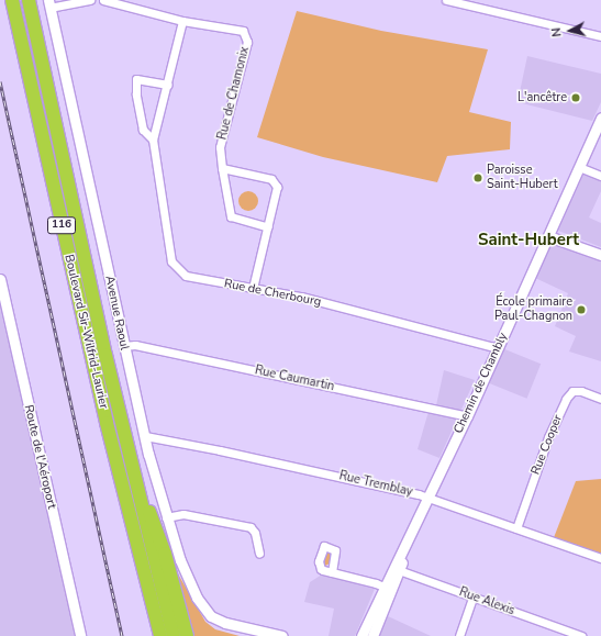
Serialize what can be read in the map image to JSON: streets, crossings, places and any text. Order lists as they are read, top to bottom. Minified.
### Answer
{"streets":{"highway":["116","Boulevard Sir-Wilfrid-Laurier"],"street":["Rue de Chamonix","Rue de Cherbourg","Avenue Raoul","Rue Caumartin","Chemin de Chambly","Rue Cooper","Route de l'Aéroport","Rue Tremblay","Rue Alexis"]},"crossings":[["Rue de Chamonix","Rue de Cherbourg"],["Rue de Cherbourg","Chemin de Chambly"],["Avenue Raoul","Rue Caumartin"],["Avenue Raoul","Rue Tremblay"],["Rue Caumartin","Chemin de Chambly"],["Chemin de Chambly","Rue Tremblay"],["Chemin de Chambly","Rue Alexis"],["Rue Cooper","Rue Tremblay"]],"districts":["Saint-Hubert"],"places":["L'ancêtre","Paroisse Saint-Hubert","École primaire Paul-Chagnon"],"north":"left"}
